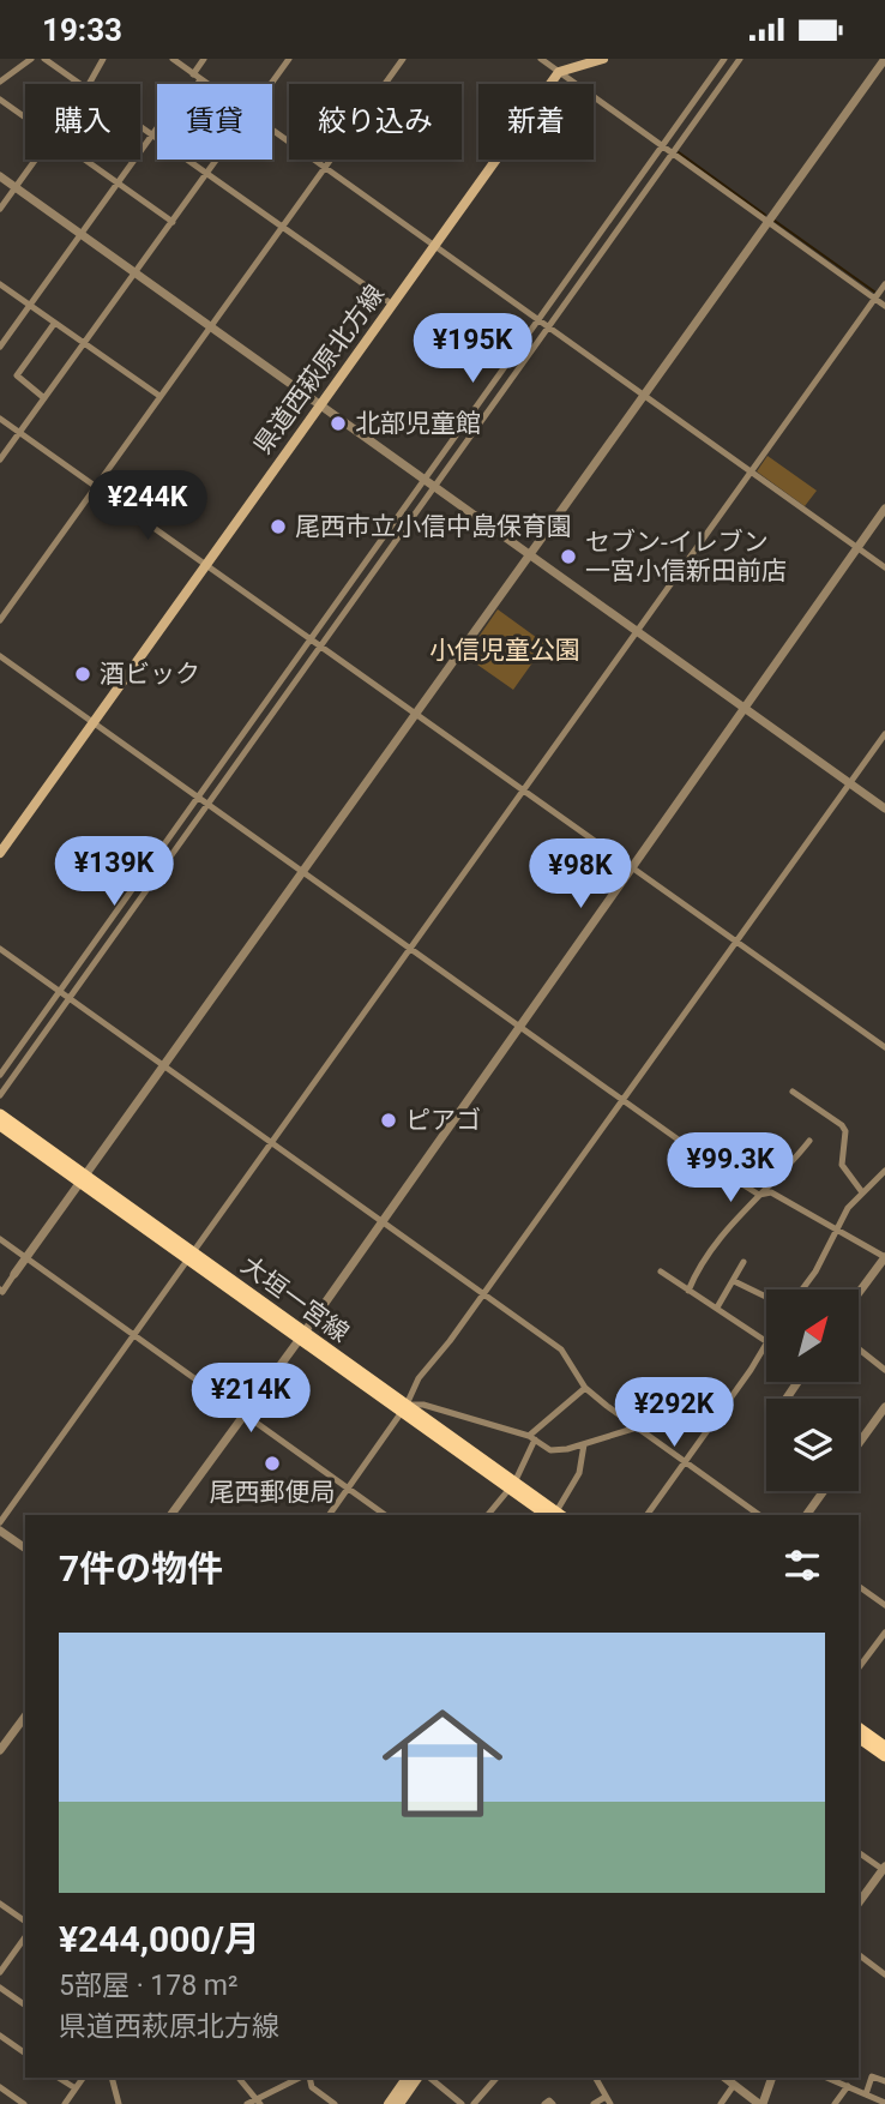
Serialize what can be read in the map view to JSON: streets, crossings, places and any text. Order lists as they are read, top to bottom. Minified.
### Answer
{"streets":{"main road":["県道西萩原北方線","大垣一宮線"]},"parks":["小信児童公園"],"places":["北部児童館","尾西市立小信中島保育園","セブン-イレブン 一宮小信新田前店","酒ビック","ピアゴ","尾西郵便局"],"north":"top right","page":{"status":"19:33","chip":["購入","賃貸","絞り込み","新着"],"price":["¥195K","¥244K","¥139K","¥98K","¥99.3K","¥214K","¥292K"],"heading":"7件の物件","list":[{"name":"¥244,000/月","note":"5部屋 · 178 m² · 県道西萩原北方線"}]}}
